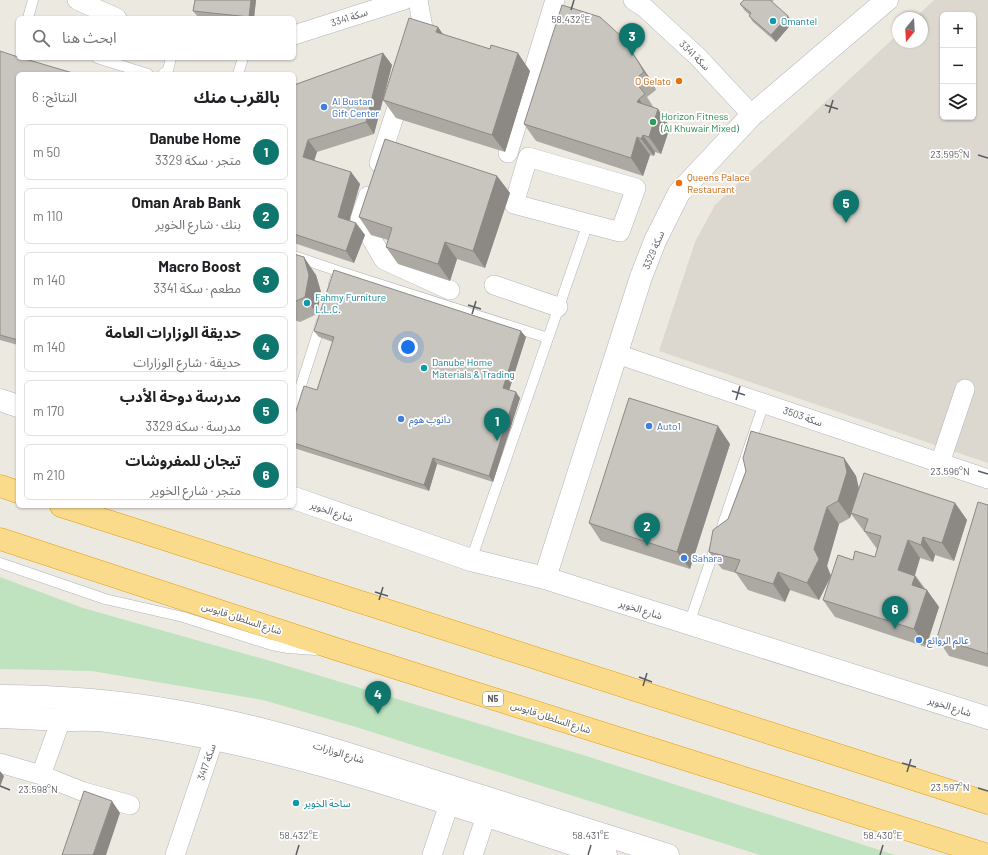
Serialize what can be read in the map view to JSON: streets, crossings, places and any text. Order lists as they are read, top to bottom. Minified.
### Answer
{"streets":{"highway":["شارع السلطان قابوس","N5"],"street":["سكة 3341","سكة 3329","سكة 3503","شارع الخوير","شارع الوزارات","سكة 3417"]},"crossings":[["سكة 3341","سكة 3329"],["سكة 3329","سكة 3503"],["سكة 3329","شارع الخوير"],["شارع الوزارات","سكة 3417"]],"places":["Omantel","O Gelato","Al Bustan Gift Center","Horizon Fitness (Al Khuwair Mixed)","Queens Palace Restaurant","Fahmy Furniture L.L.C.","Danube Home Materials & Trading","دانوب هوم","Auto1","Sahara","عالم الروائع","ساحة الخوير"],"north":"bottom","page":{"map_buttons":["+","−"],"search":"ابحث هنا","pins":["3","5","1","2","6","4"],"heading":["بالقرب منك","النتائج: 6"],"list":[{"mark":"1","name":"Danube Home","note":"متجر · سكة 3329","value":"50 m"},{"mark":"2","name":"Oman Arab Bank","note":"بنك · شارع الخوير","value":"110 m"},{"mark":"3","name":"Macro Boost","note":"مطعم · سكة 3341","value":"140 m"},{"mark":"4","name":"حديقة الوزارات العامة","note":"حديقة · شارع الوزارات","value":"140 m"},{"mark":"5","name":"مدرسة دوحة الأدب","note":"مدرسة · سكة 3329","value":"170 m"},{"mark":"6","name":"تيجان للمفروشات","note":"متجر · شارع الخوير","value":"210 m"}]},"coordinates":["58.432°E","23.595°N","23.596°N","23.597°N","23.598°N","58.431°E","58.430°E"]}
